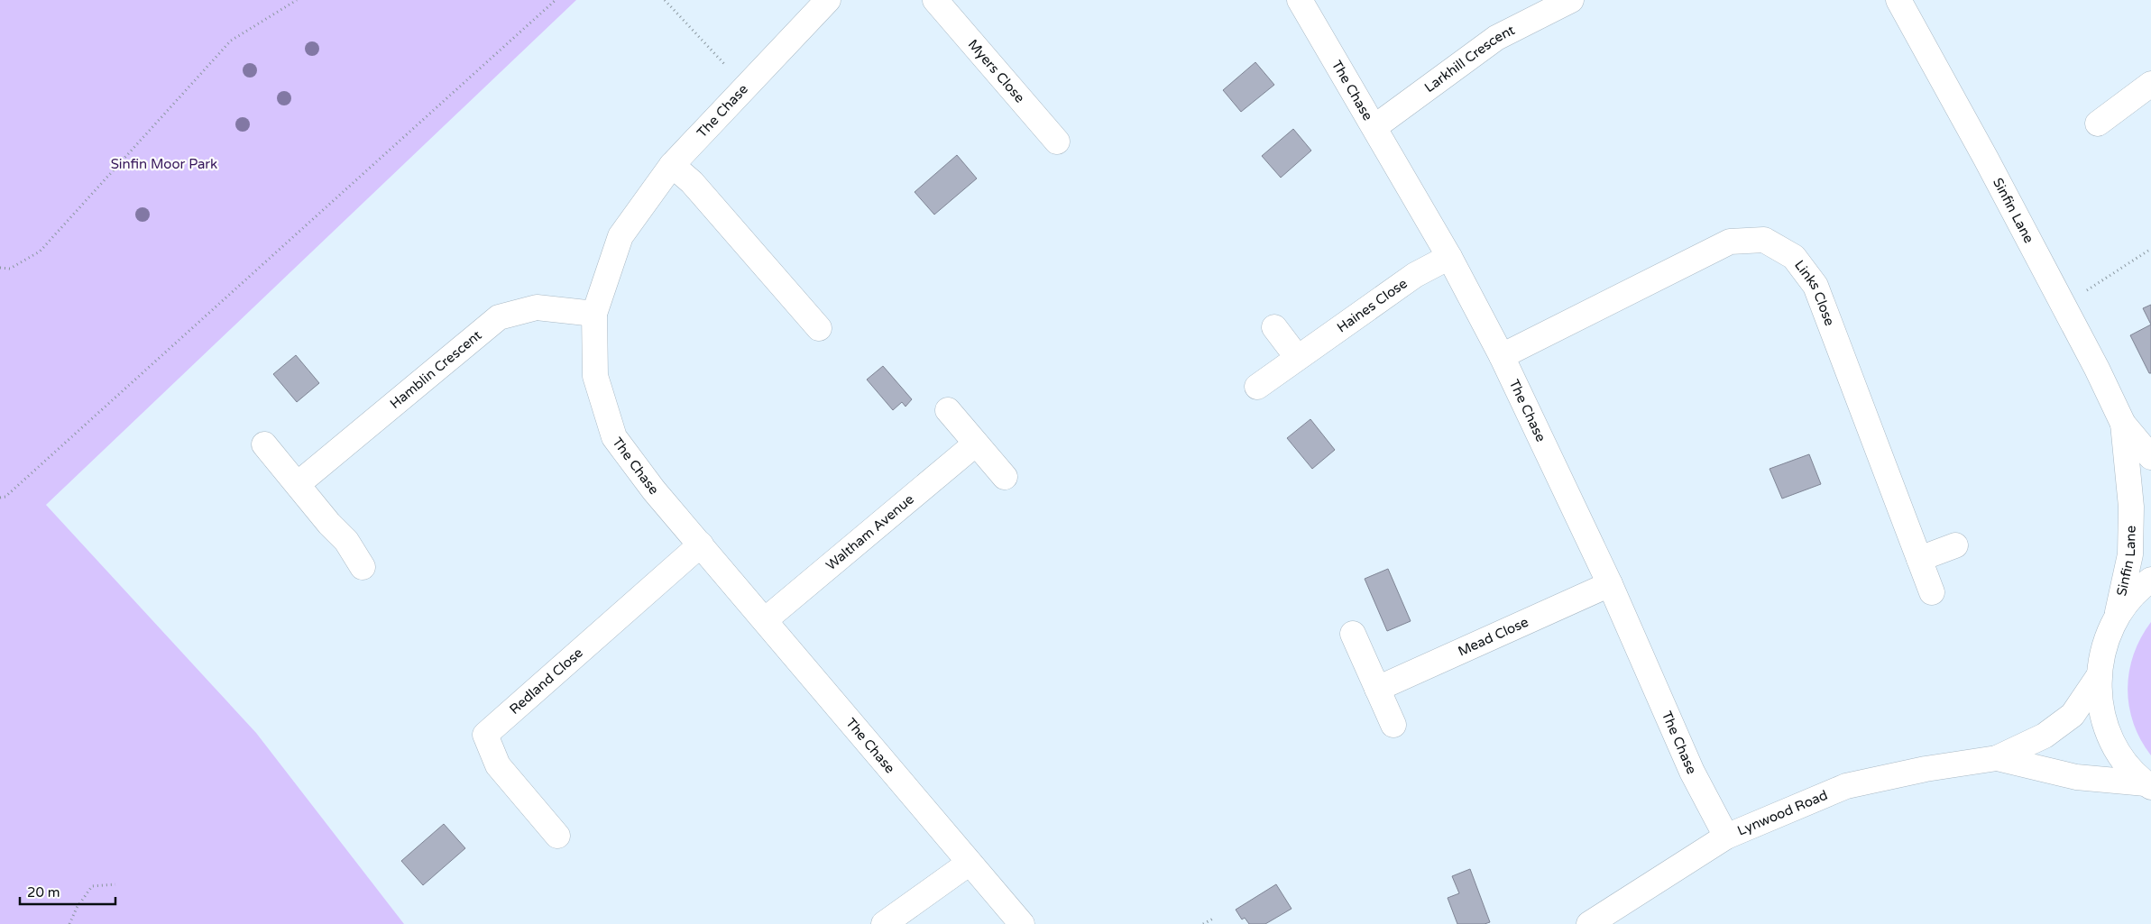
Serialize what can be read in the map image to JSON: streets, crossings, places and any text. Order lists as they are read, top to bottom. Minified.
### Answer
{"streets":{"street":["Larkhill Crescent","Myers Close","The Chase","Sinfin Lane","Links Close","Haines Close","Hamblin Crescent","Waltham Avenue","Mead Close","Redland Close","Lynwood Road"]},"crossings":[["Larkhill Crescent","The Chase"],["The Chase","Links Close"],["The Chase","Haines Close"],["The Chase","Hamblin Crescent"],["The Chase","Waltham Avenue"],["The Chase","Mead Close"],["The Chase","Redland Close"],["The Chase","Lynwood Road"],["Sinfin Lane","Lynwood Road"]],"parks":["Sinfin Moor Park"],"scale_bar":"20 m"}
